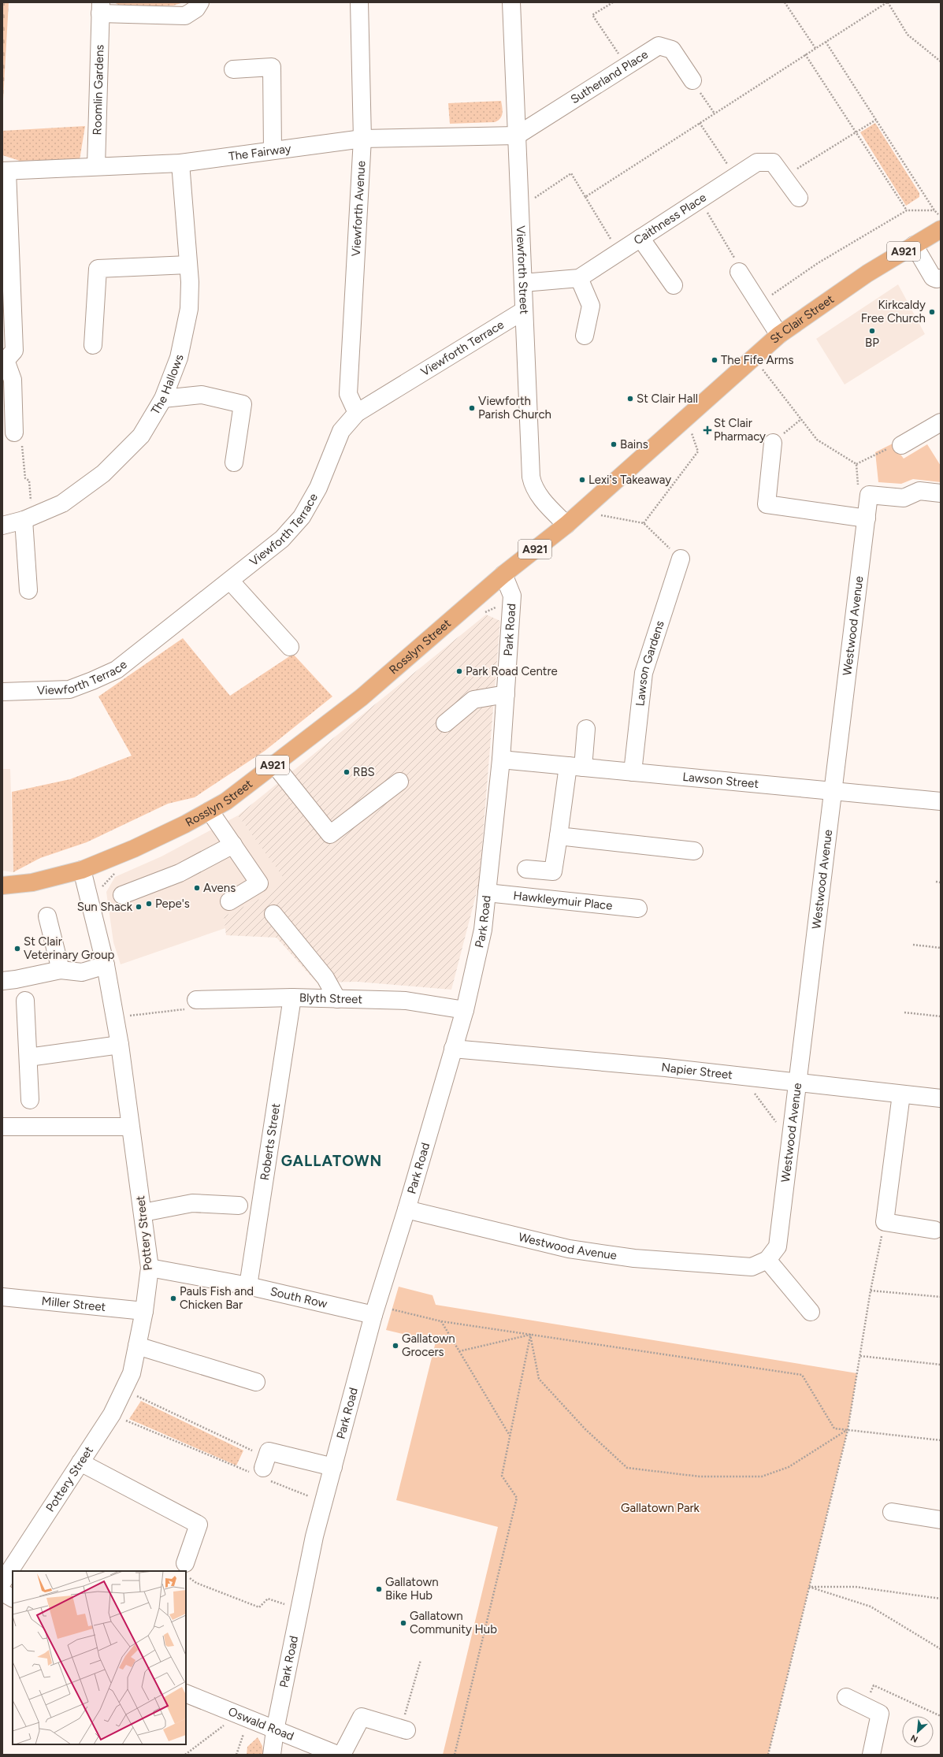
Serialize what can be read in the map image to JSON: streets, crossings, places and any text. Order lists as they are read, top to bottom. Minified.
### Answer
{"streets":{"main road":["A921","St Clair Street","Rosslyn Street"],"street":["Sutherland Place","Roomlin Gardens","The Fairway","Viewforth Avenue","Caithness Place","Viewforth Street","Viewforth Terrace","The Hallows","Westwood Avenue","Park Road","Lawson Gardens","Lawson Street","Hawkleymuir Place","Blyth Street","Napier Street","Roberts Street","Pottery Street","South Row","Miller Street","Oswald Road"]},"crossings":[["Sutherland Place","The Fairway"],["Sutherland Place","Viewforth Street"],["Roomlin Gardens","The Fairway"],["The Fairway","Viewforth Avenue"],["The Fairway","Viewforth Street"],["The Fairway","The Hallows"],["Viewforth Avenue","Viewforth Terrace"],["Caithness Place","Viewforth Street"],["Viewforth Street","St Clair Street"],["Viewforth Street","Viewforth Terrace"],["St Clair Street","Park Road"],["St Clair Street","Rosslyn Street"],["Westwood Avenue","Park Road"],["Westwood Avenue","Lawson Street"],["Westwood Avenue","Napier Street"],["Park Road","Rosslyn Street"],["Park Road","Lawson Street"],["Park Road","Hawkleymuir Place"],["Park Road","Blyth Street"],["Park Road","Napier Street"],["Park Road","South Row"],["Park Road","Oswald Road"],["Rosslyn Street","Pottery Street"],["Lawson Gardens","Lawson Street"],["Blyth Street","Roberts Street"],["Roberts Street","South Row"],["Pottery Street","South Row"],["Pottery Street","Miller Street"]],"districts":["GALLATOWN"],"parks":["Gallatown Park"],"places":{"other":["Kirkcaldy Free Church","BP","The Fife Arms","St Clair Hall","Viewforth Parish Church","Bains","Lexi's Takeaway","Park Road Centre","RBS","Avens","Pepe's","Sun Shack","St Clair Veterinary Group","Pauls Fish and Chicken Bar","Gallatown Grocers","Gallatown Bike Hub","Gallatown Community Hub"],"health":["St Clair Pharmacy"]},"north":"bottom left"}
